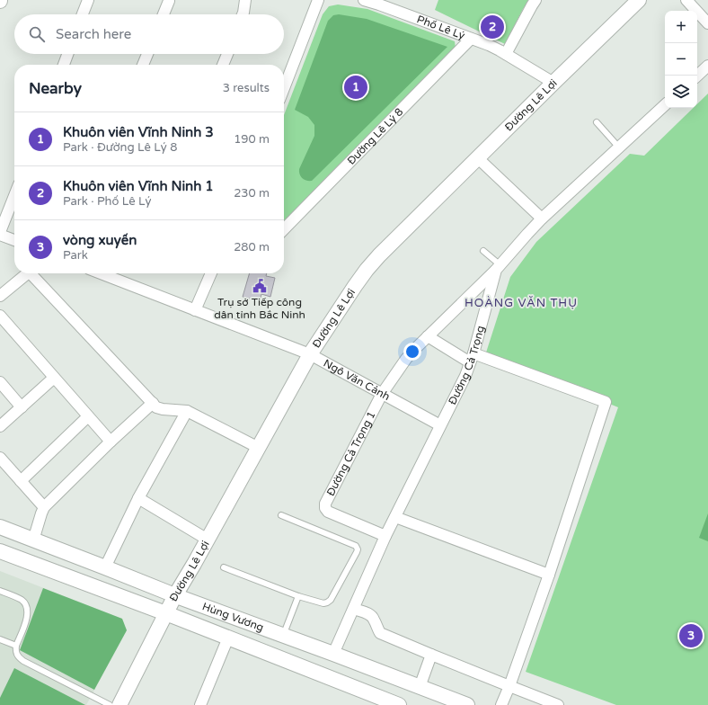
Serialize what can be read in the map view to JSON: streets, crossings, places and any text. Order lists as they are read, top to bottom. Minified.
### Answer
{"streets":{"main road":["Đường Lê Lợi","Hùng Vương"],"street":["Phố Lê Lý","Đường Lê Lý 8","Đường Cả Trọng","Ngô Văn Cảnh","Đường Cả Trọng 1"]},"crossings":[["Phố Lê Lý","Đường Lê Lợi"],["Phố Lê Lý","Đường Lê Lý 8"],["Đường Lê Lợi","Ngô Văn Cảnh"],["Đường Lê Lợi","Hùng Vương"],["Đường Cả Trọng","Ngô Văn Cảnh"],["Đường Cả Trọng","Đường Cả Trọng 1"],["Đường Cả Trọng","Hùng Vương"],["Ngô Văn Cảnh","Đường Cả Trọng 1"]],"districts":["HOÀNG VĂN THỤ"],"places":{"public building":["Trụ sở Tiếp công dân tỉnh Bắc Ninh"]},"page":{"map_buttons":["+","−"],"pins":["2","1","3"],"search":"Search here","heading":["Nearby","3 results"],"list":[{"mark":"1","name":"Khuôn viên Vĩnh Ninh 3","note":"Park · Đường Lê Lý 8","value":"190 m"},{"mark":"2","name":"Khuôn viên Vĩnh Ninh 1","note":"Park · Phố Lê Lý","value":"230 m"},{"mark":"3","name":"vòng xuyến","note":"Park","value":"280 m"}]}}
